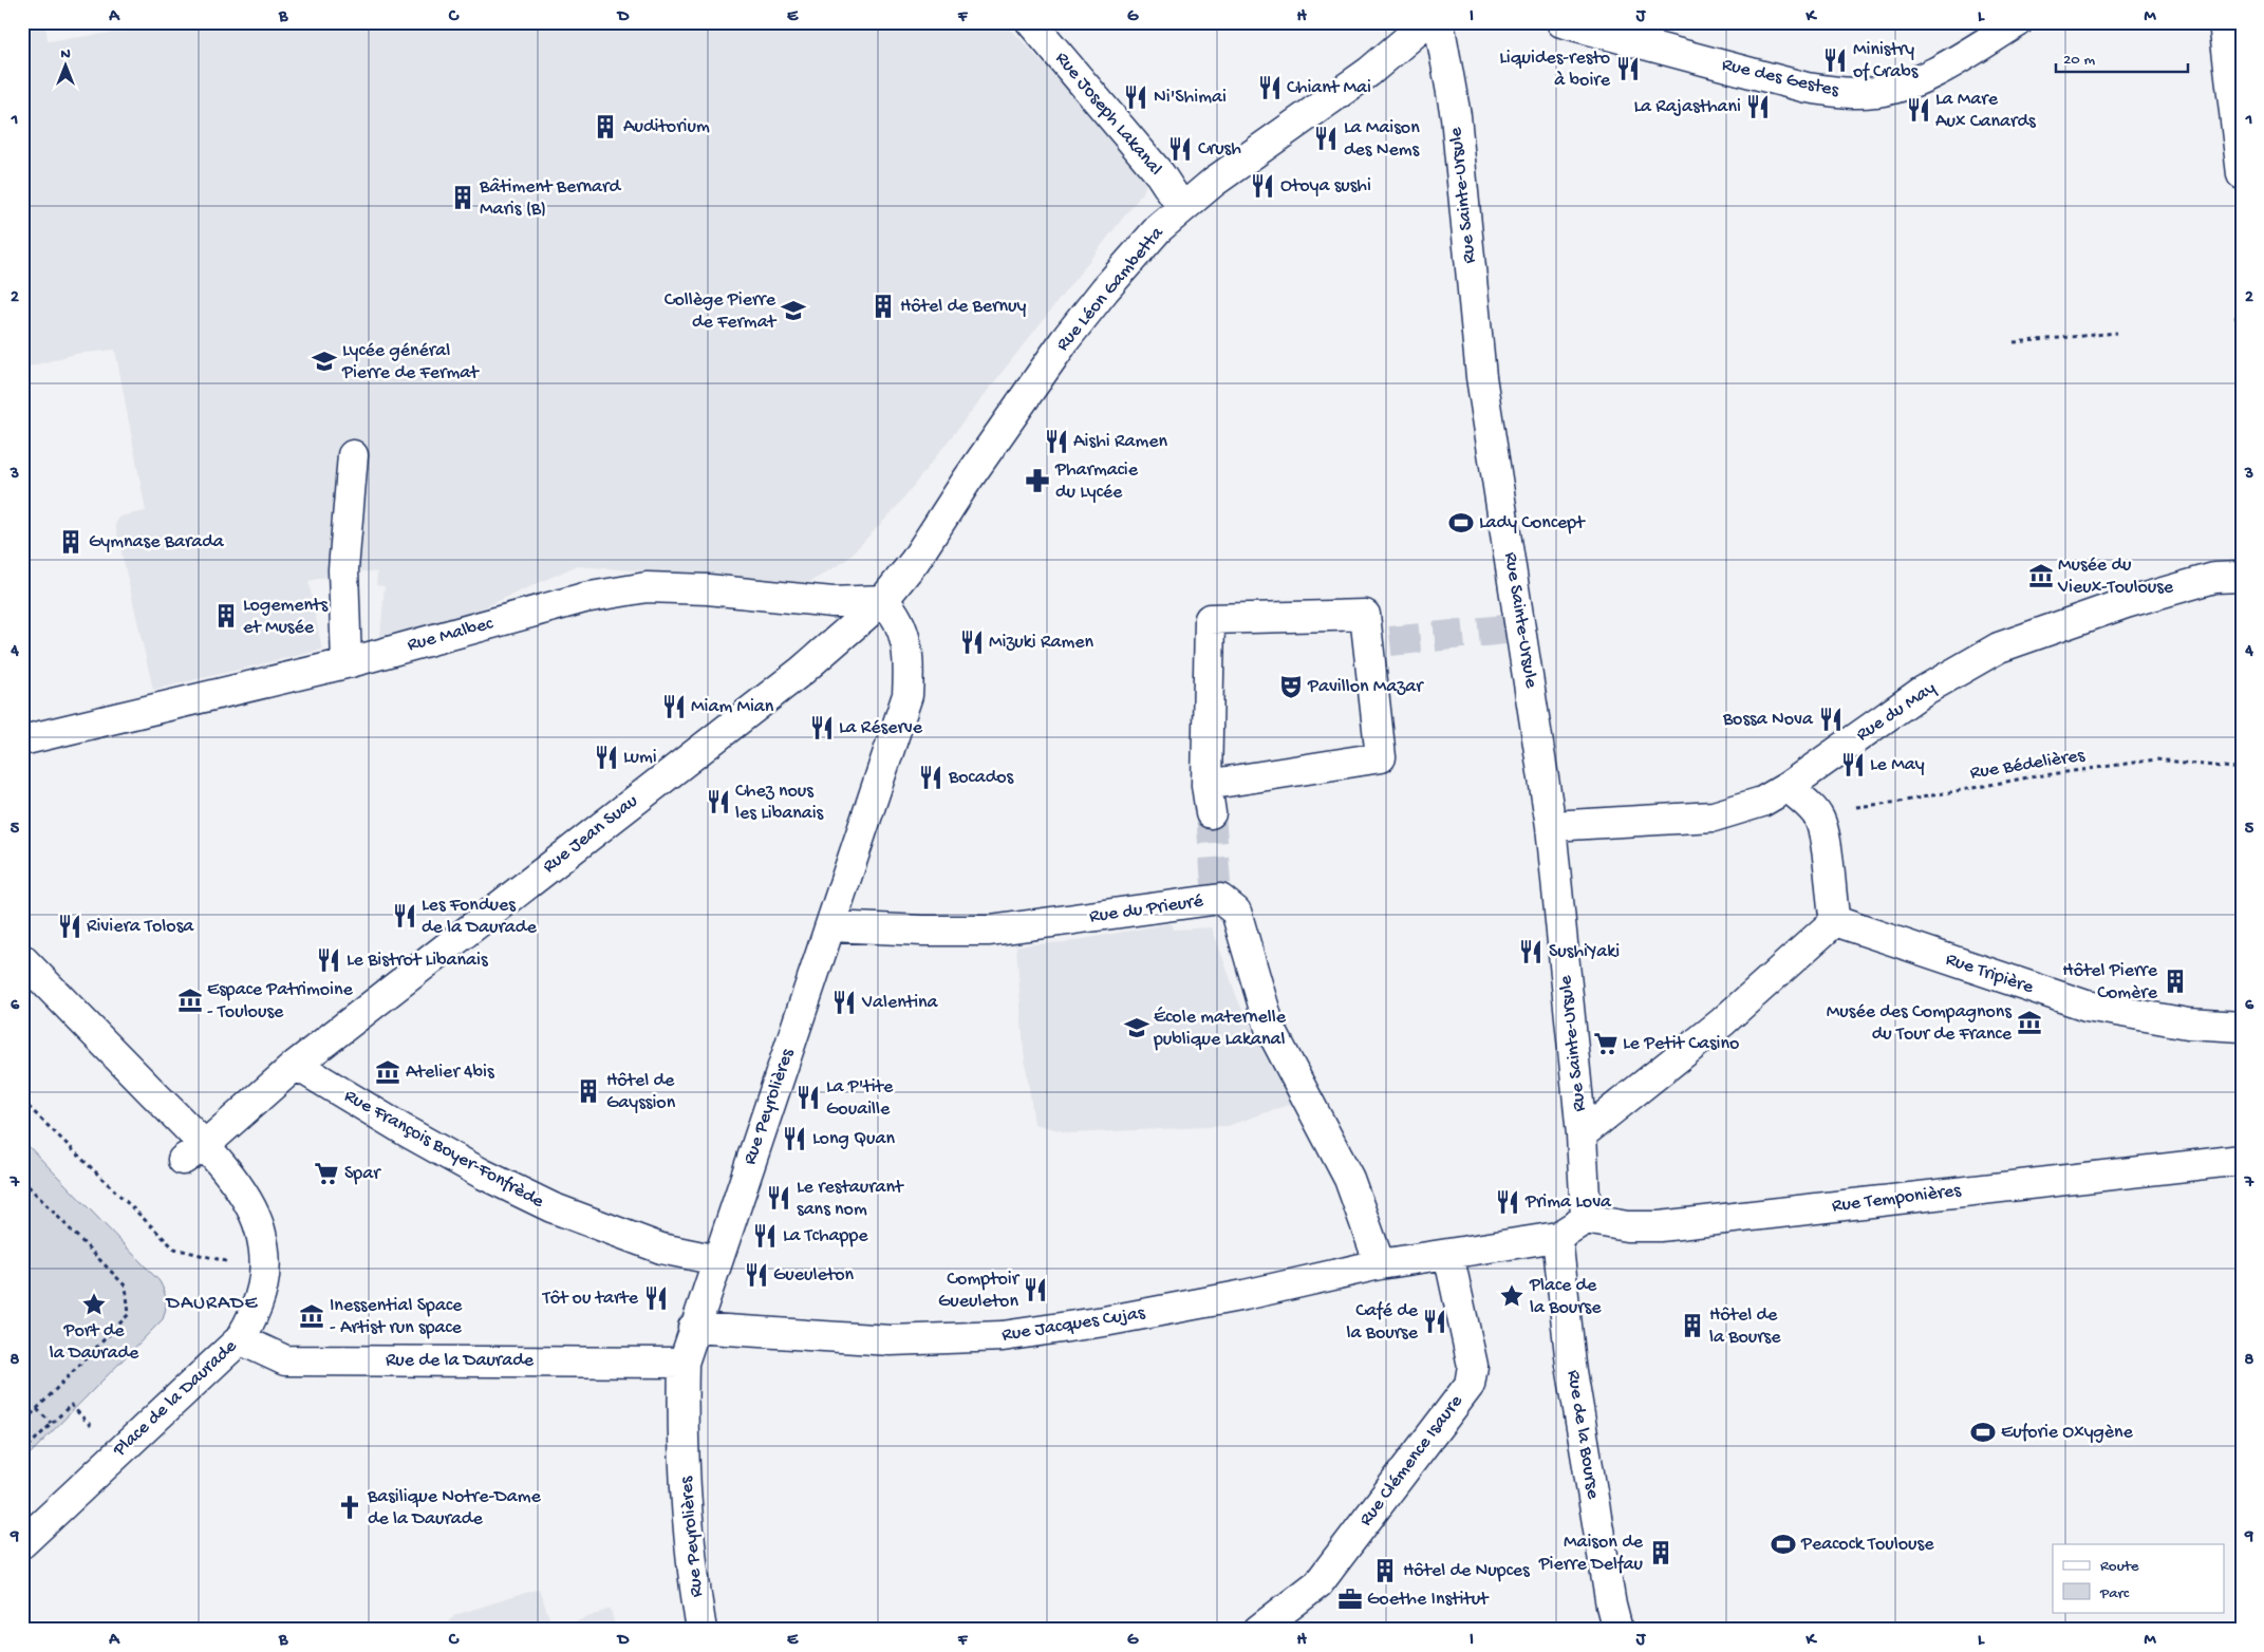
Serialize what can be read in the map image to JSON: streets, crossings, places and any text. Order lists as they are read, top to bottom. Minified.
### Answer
{"streets":{"street":["Rue des Gestes","Rue Joseph Lakanal","Rue Sainte-Ursule","Rue Léon Gambetta","Rue Malbec","Rue du May","Rue Jean Suau","Rue du Prieuré","Rue Tripière","Rue Peyrolières","Rue François Boyer-Fonfrède","Rue Temponières","Rue Jacques Cujas","Rue de la Daurade","Place de la Daurade","Rue de la Bourse","Rue Clémence Isaure"],"path":["Rue Bédelières"]},"crossings":[["Rue Joseph Lakanal","Rue Léon Gambetta"],["Rue Sainte-Ursule","Rue du May"],["Rue Sainte-Ursule","Rue Temponières"],["Rue Léon Gambetta","Rue Malbec"],["Rue Léon Gambetta","Rue Jean Suau"],["Rue Léon Gambetta","Rue Peyrolières"],["Rue Malbec","Rue Jean Suau"],["Rue Malbec","Rue Peyrolières"],["Rue Jean Suau","Rue Peyrolières"],["Rue Jean Suau","Rue François Boyer-Fonfrède"],["Rue du Prieuré","Rue Peyrolières"],["Rue du Prieuré","Rue Jacques Cujas"],["Rue Peyrolières","Rue François Boyer-Fonfrède"],["Rue Peyrolières","Rue Jacques Cujas"],["Rue Peyrolières","Rue de la Daurade"],["Rue Jacques Cujas","Rue Clémence Isaure"],["Rue de la Daurade","Place de la Daurade"]],"districts":["DAURADE"],"places":{"restaurant":["Ministry of Crabs","Liquides-resto à boire","Chiant Mai","Ni'Shimai","La Rajasthani","La Mare Aux Canards","La Maison des Nems","Crush","Otoya sushi","Aishi Ramen","Mizuki Ramen","Miam Mian","Bossa Nova","La Réserve","Lumi","Le May","Bocados","Chez nous les Libanais","Les Fondues de la Daurade","Riviera Tolosa","SushiYaki","Le Bistrot Libanais","Valentina","La P'tite Gouaille","Long Quan","Le restaurant sans nom","Prima Lova","La Tchappe","Gueuleton","Comptoir Gueuleton","Tôt ou tarte","Café de la Bourse"],"building":["Auditorium","Bâtiment Bernard Maris (B)","Hôtel de Bernuy","Gymnase Barada","Logements et Musée","Hôtel Pierre Comère","Hôtel de Gayssion","Hôtel de la Bourse","Maison de Pierre Delfau","Hôtel de Nupces"],"school or university":["Collège Pierre de Fermat","Lycée général Pierre de Fermat","École maternelle publique Lakanal"],"pharmacy":["Pharmacie du Lycée"],"sports":["Lady Concept","Euforie Oxygène","Peacock Toulouse"],"museum":["Musée du Vieux-Toulouse","Espace Patrimoine - Toulouse","Musée des Compagnons du Tour de France","Atelier 4bis","Inessential Space - Artist run space"],"theatre":["Pavillon Mazar"],"supermarket":["Le Petit Casino","Spar"],"place":["Place de la Bourse","Port de la Daurade"],"church":["Basilique Notre-Dame de la Daurade"],"office":["Goethe Institut"]},"legend":["Route","Parc"],"scale_bar":"20 m","north":"top","grid":{"columns":["A","B","C","D","E","F","G","H","I","J","K","L","M"],"rows":["1","2","3","4","5","6","7","8","9"]}}
